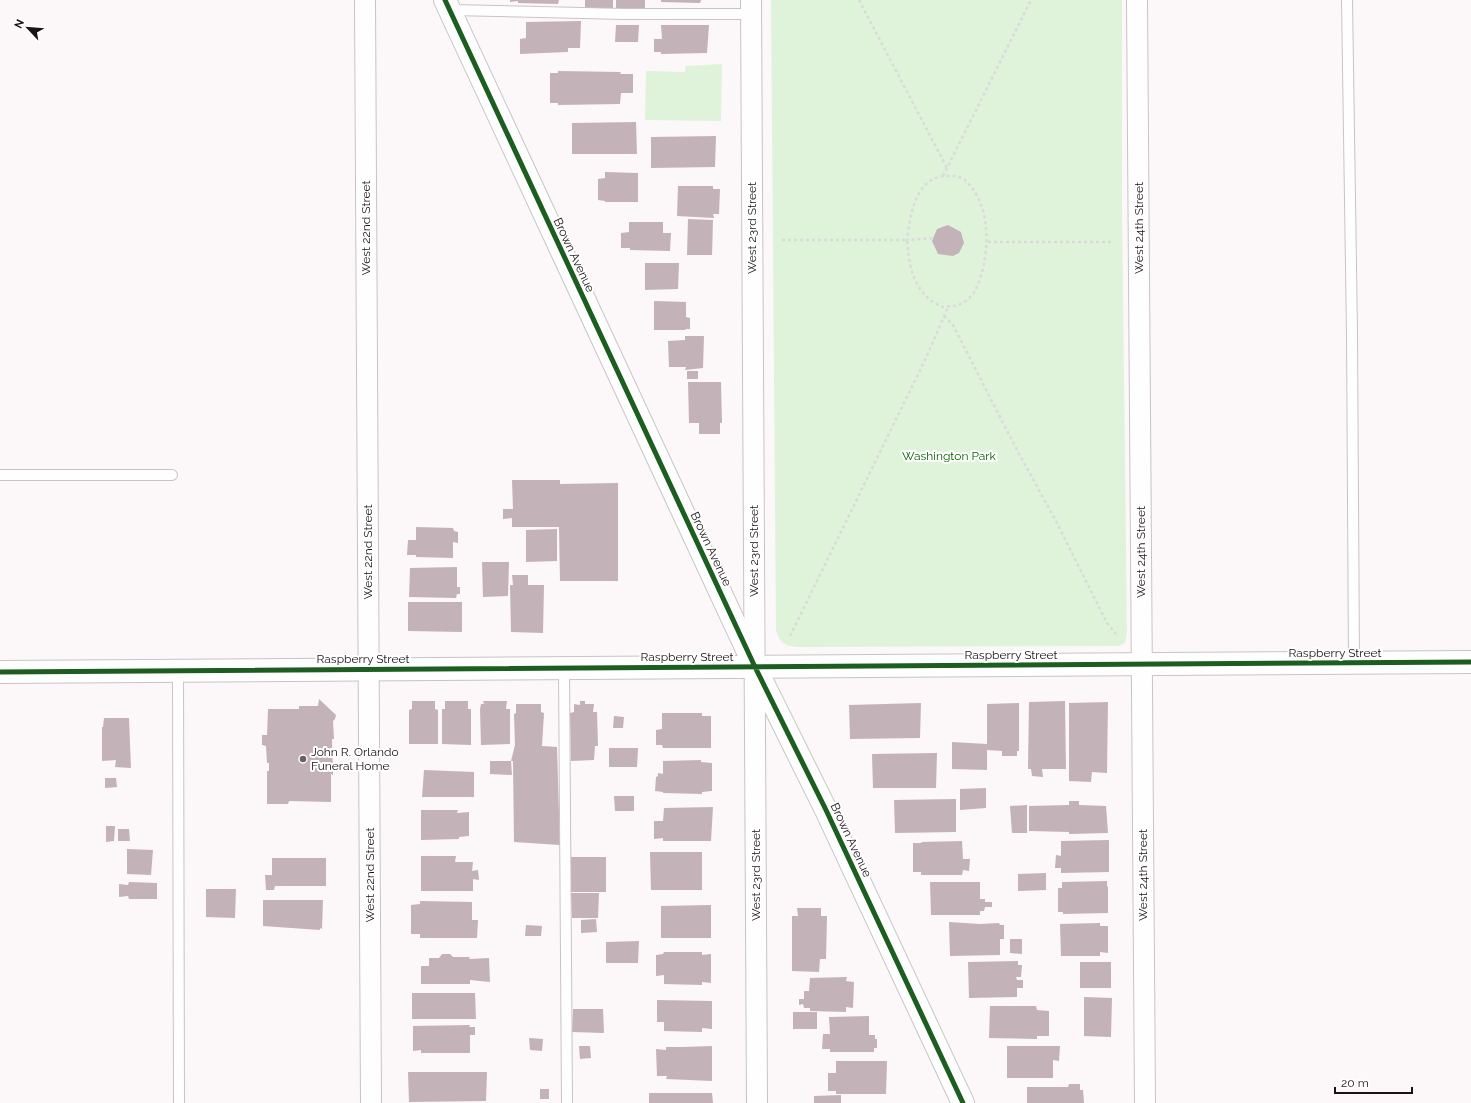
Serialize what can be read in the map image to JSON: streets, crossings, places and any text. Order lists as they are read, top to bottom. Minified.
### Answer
{"streets":{"street":["West 22nd Street","West 23rd Street","West 24th Street","Brown Avenue","Raspberry Street"]},"crossings":[["West 22nd Street","Raspberry Street"],["West 23rd Street","Brown Avenue"],["West 23rd Street","Raspberry Street"],["West 24th Street","Raspberry Street"],["Brown Avenue","Raspberry Street"]],"parks":["Washington Park"],"places":["John R. Orlando Funeral Home"],"scale_bar":"20 m","north":"top left"}
